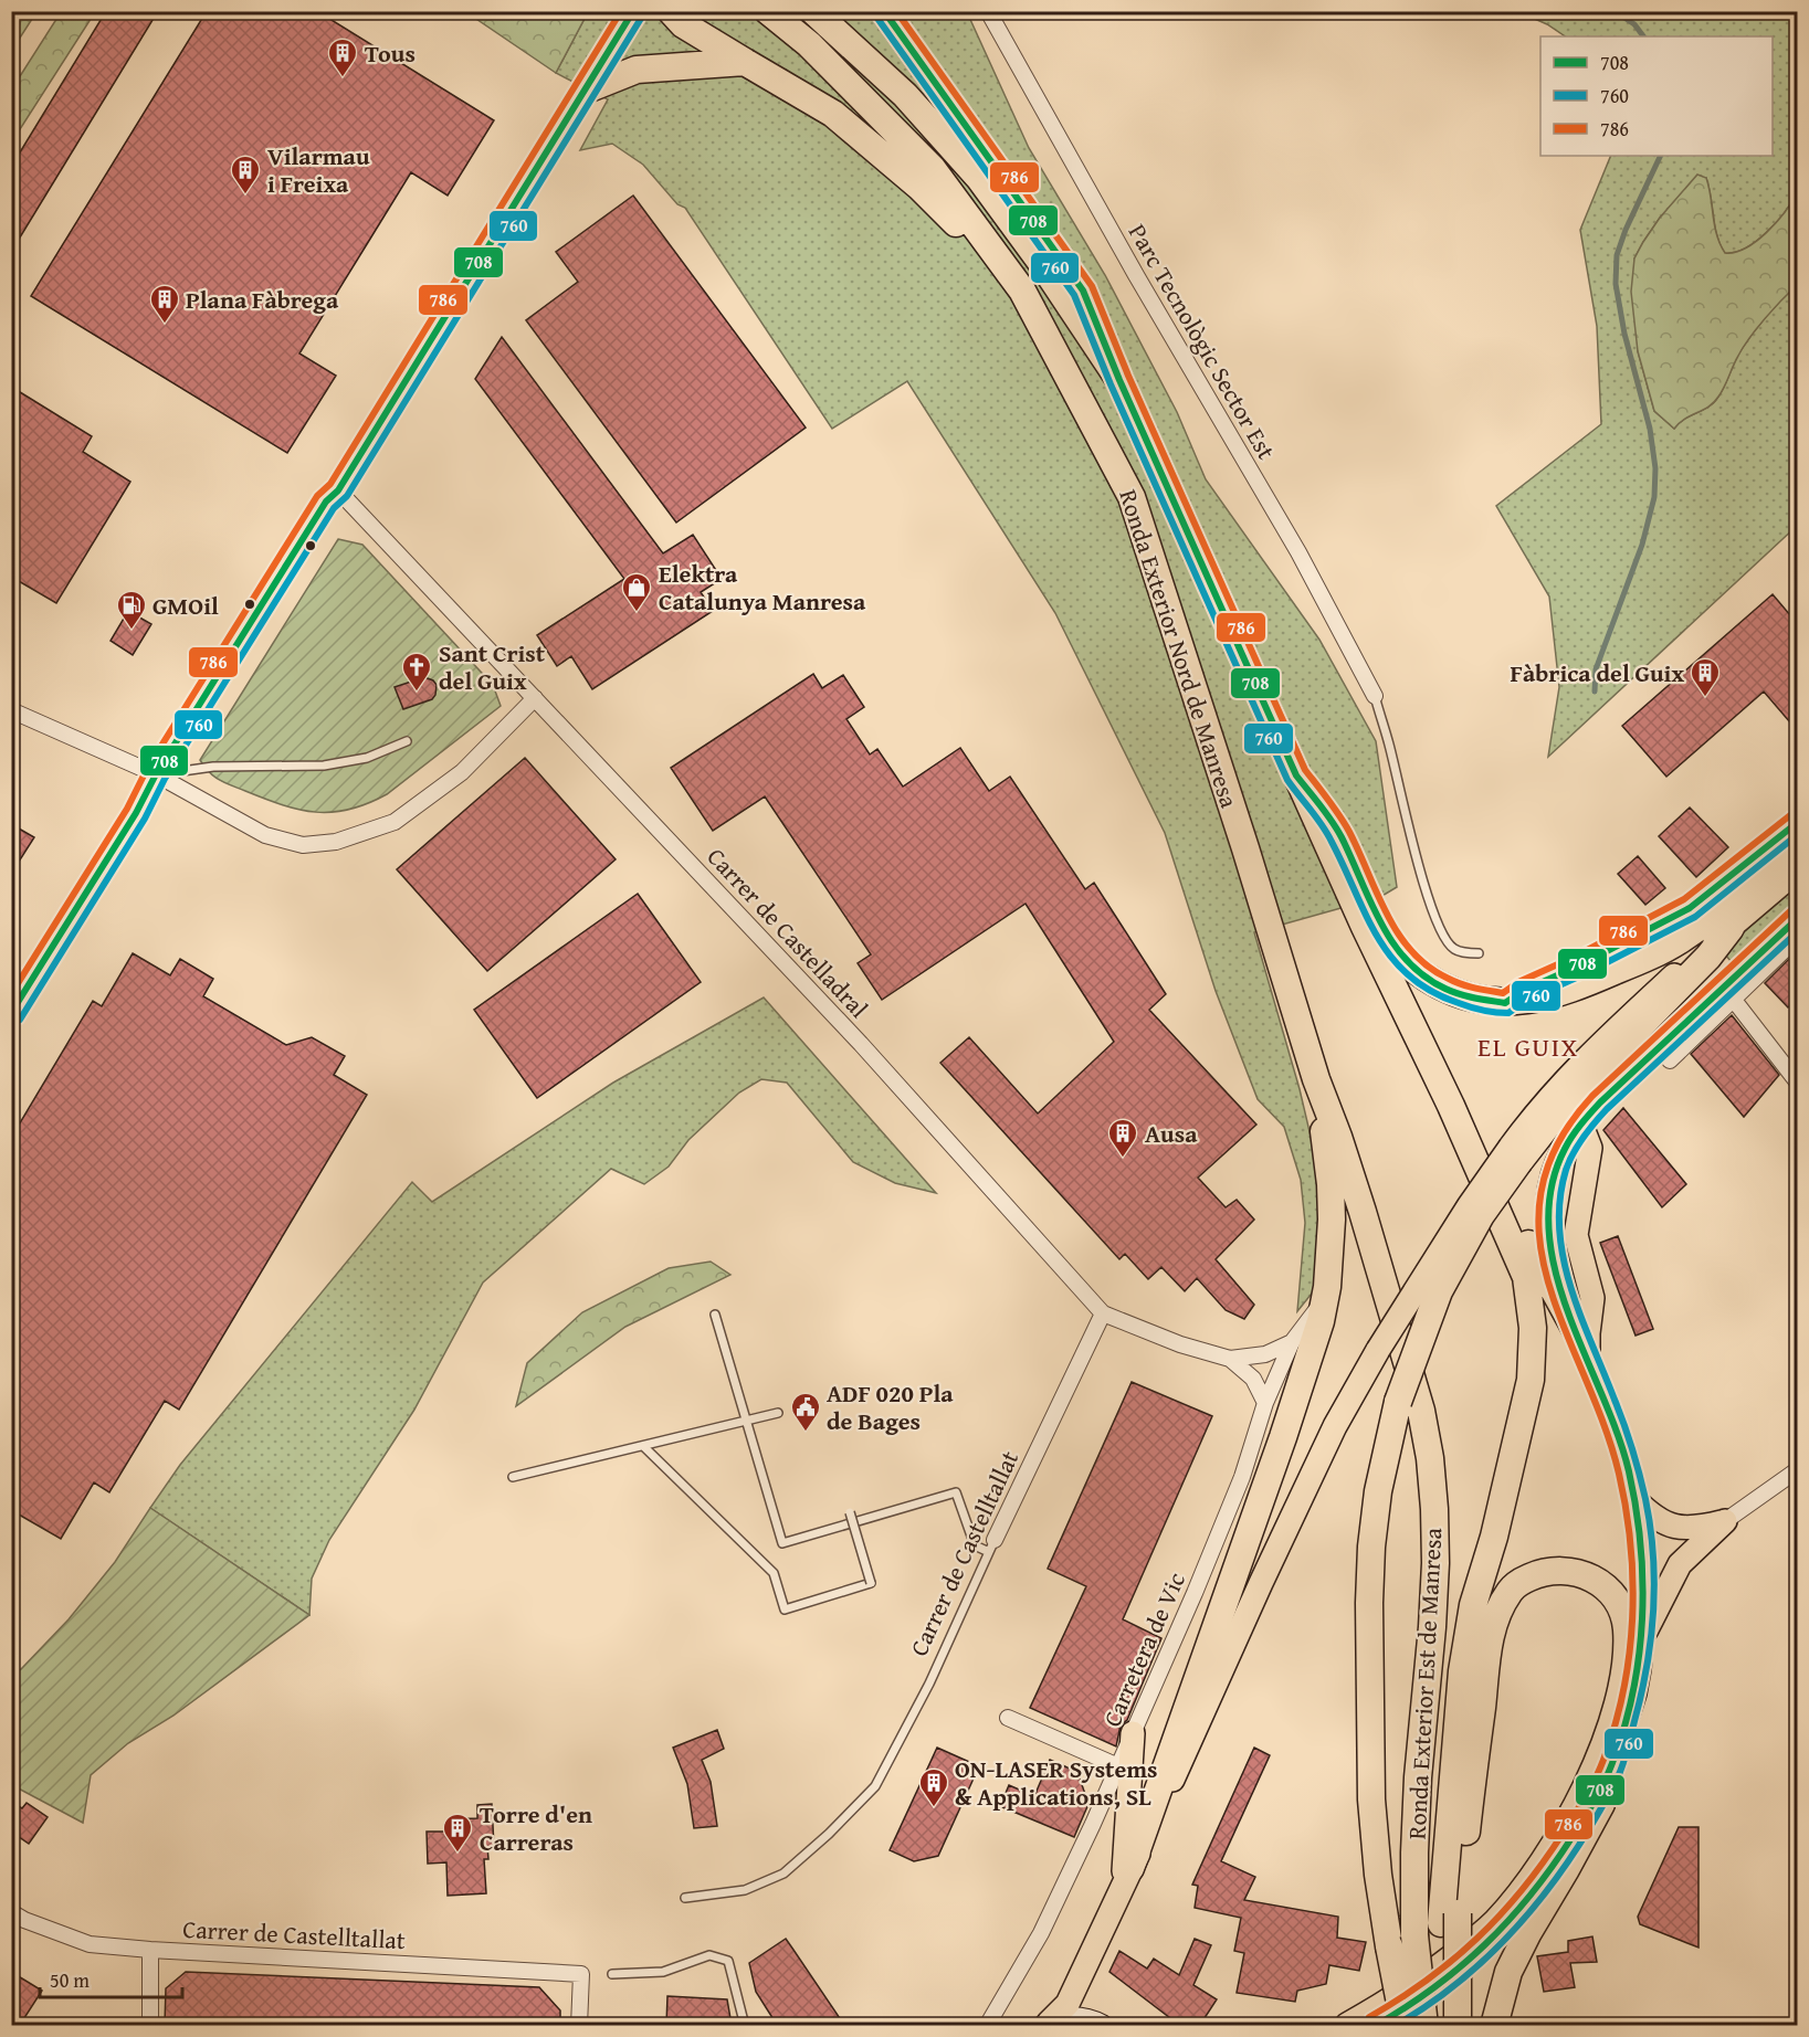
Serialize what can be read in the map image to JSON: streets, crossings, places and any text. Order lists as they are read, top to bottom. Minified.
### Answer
{"streets":{"highway":["Ronda Exterior Nord de Manresa","Ronda Exterior Est de Manresa"],"street":["Parc Tecnològic Sector Est","Carrer de Castelladral","Carrer de Castelltallat","Carretera de Vic"]},"crossings":[["Ronda Exterior Nord de Manresa","Ronda Exterior Est de Manresa"],["Carrer de Castelladral","Carrer de Castelltallat"],["Carrer de Castelladral","Carretera de Vic"]],"districts":["EL GUIX"],"places":{"building":["Tous","Vilarmau i Freixa","Plana Fàbrega","Fàbrica del Guix","Ausa","ON-LASER Systems & Applications, SL","Torre d'en Carreras"],"shop":["Elektra Catalunya Manresa"],"fuel station":["GMOil"],"church":["Sant Crist del Guix"],"public building":["ADF 020 Pla de Bages"]},"lines":["transit line 708","transit line 786","transit line 760"],"legend":["708","760","786"],"scale_bar":"50 m"}
